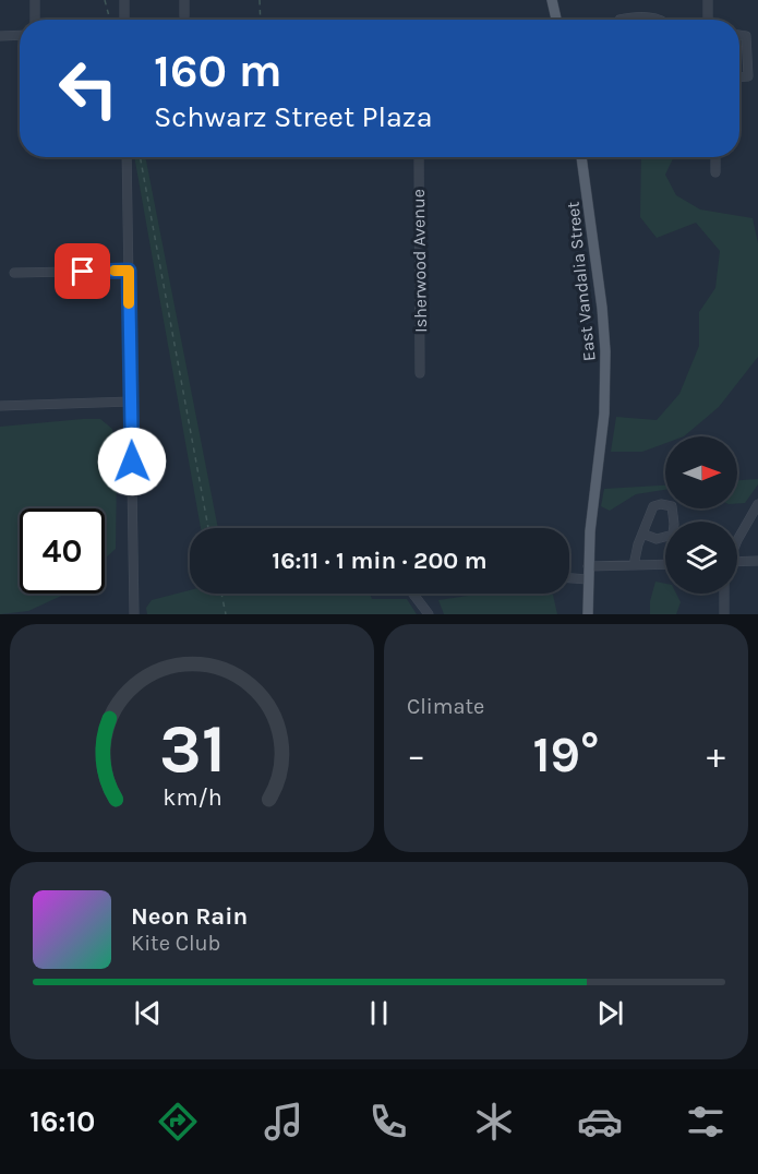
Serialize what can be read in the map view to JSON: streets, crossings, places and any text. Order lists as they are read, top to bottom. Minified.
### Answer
{"streets":{"main road":["East Vandalia Street"],"street":["Isherwood Avenue"]},"north":"right","page":{"turn":["160 m","Schwarz Street Plaza"],"limit":"40","trip":"16:11 · 1 min · 200 m","tile":"Climate","heat":["−","19°","+"],"song":["Neon Rain","Kite Club"],"tabs":"16:10","gauge":["31","km/h"]}}
